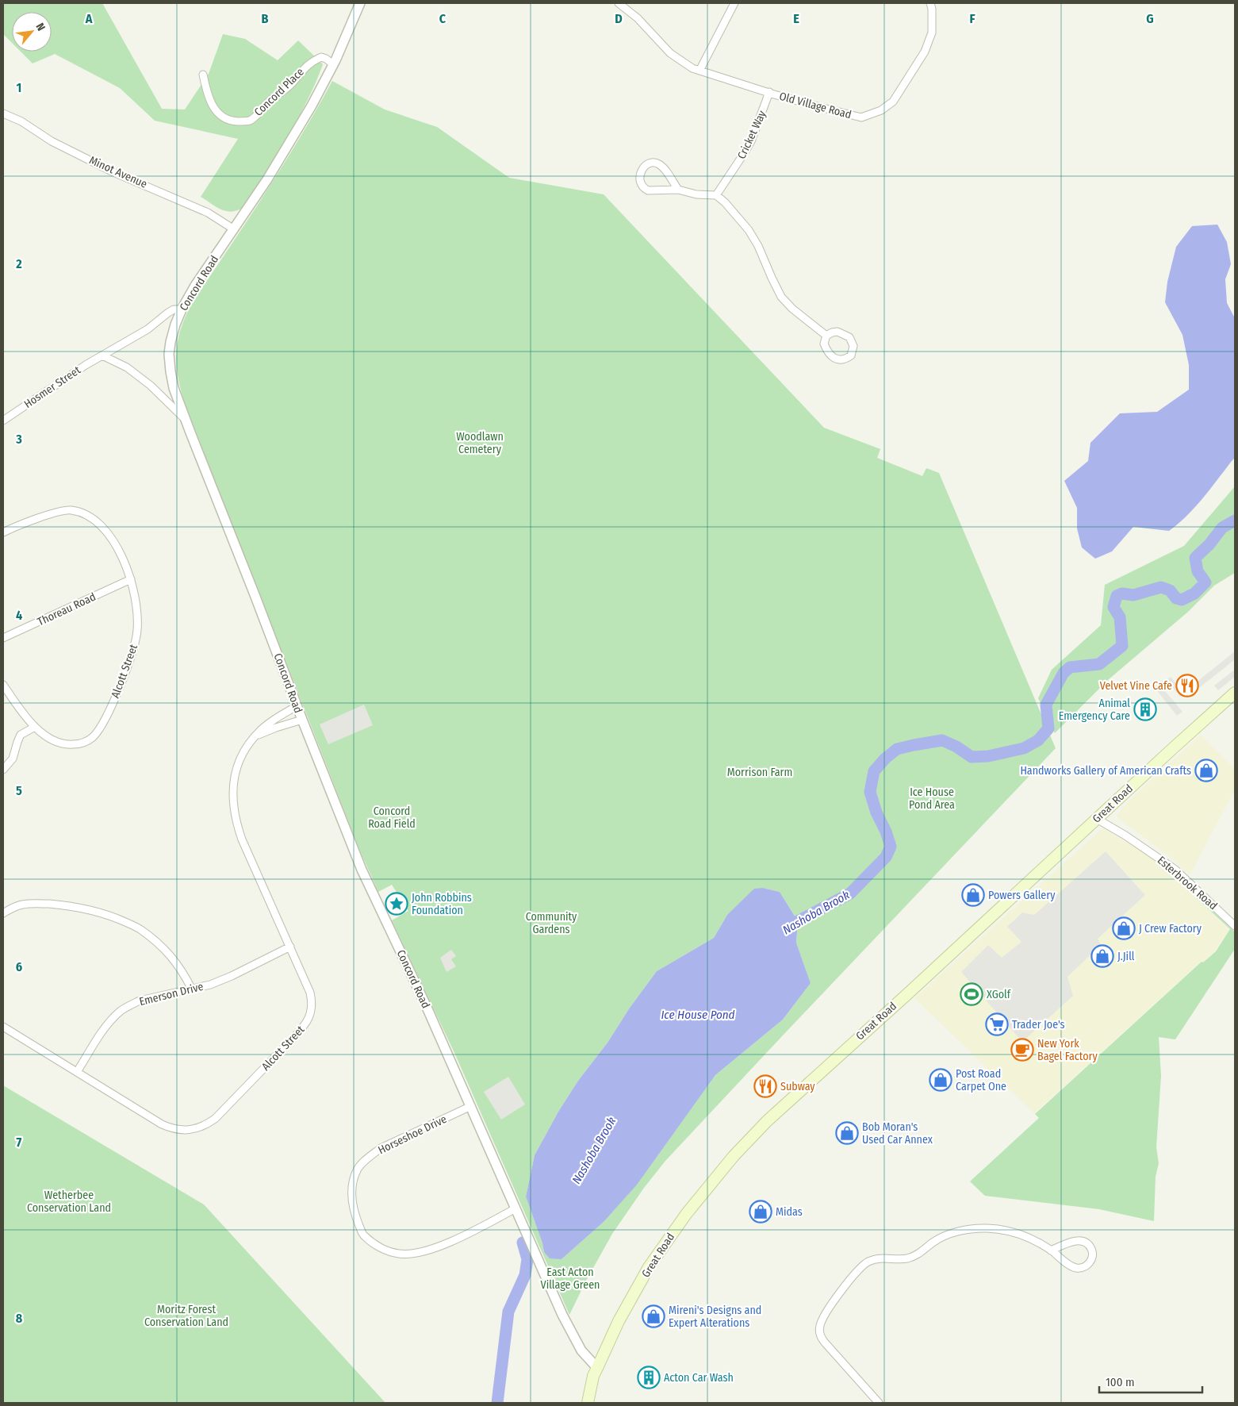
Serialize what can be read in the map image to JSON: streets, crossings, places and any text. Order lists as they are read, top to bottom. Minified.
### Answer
{"streets":{"main road":["Great Road"],"street":["Concord Place","Old Village Road","Cricket Way","Minot Avenue","Concord Road","Hosmer Street","Thoreau Road","Alcott Street","Esterbrook Road","Emerson Drive","Horseshoe Drive"]},"crossings":[["Concord Place","Concord Road"],["Old Village Road","Cricket Way"],["Minot Avenue","Concord Road"],["Concord Road","Hosmer Street"],["Concord Road","Alcott Street"],["Concord Road","Great Road"],["Concord Road","Horseshoe Drive"],["Thoreau Road","Alcott Street"],["Alcott Street","Emerson Drive"],["Great Road","Esterbrook Road"]],"water":["Nashoba Brook","Ice House Pond"],"parks":["Woodlawn Cemetery","Morrison Farm","Ice House Pond Area","Concord Road Field","Community Gardens","Wetherbee Conservation Land","East Acton Village Green","Moritz Forest Conservation Land"],"places":{"restaurant":["Velvet Vine Cafe","Subway"],"building":["Animal Emergency Care","Acton Car Wash"],"shop":["Handworks Gallery of American Crafts","Powers Gallery","J Crew Factory","J.Jill","Post Road Carpet One","Bob Moran's Used Car Annex","Midas","Mireni's Designs and Expert Alterations"],"place":["John Robbins Foundation"],"sports":["XGolf"],"supermarket":["Trader Joe's"],"cafe":["New York Bagel Factory"]},"scale_bar":"100 m","north":"top right","grid":{"columns":["A","B","C","D","E","F","G"],"rows":["1","2","3","4","5","6","7","8"]}}
